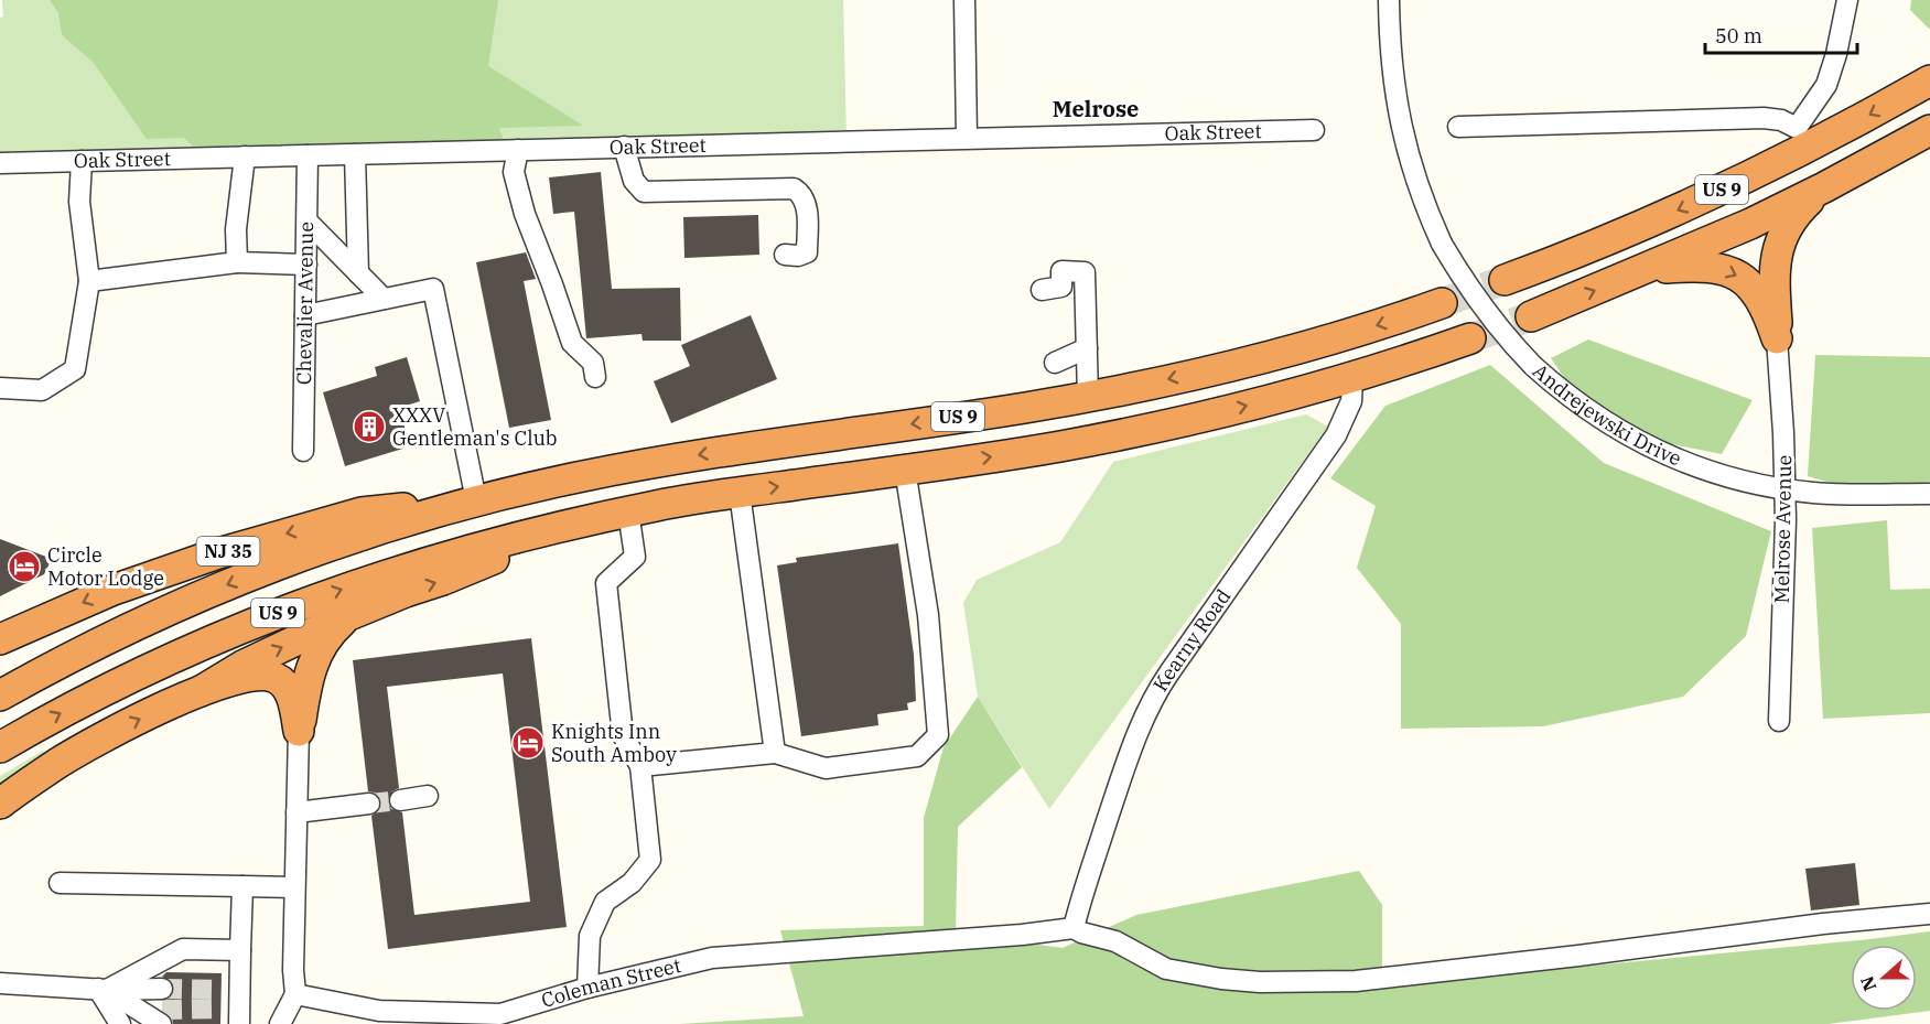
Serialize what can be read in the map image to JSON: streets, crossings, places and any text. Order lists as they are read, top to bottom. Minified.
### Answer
{"streets":{"highway":["US 9","NJ 35"],"street":["Oak Street","Chevalier Avenue","Andrejewski Drive","Melrose Avenue","Kearny Road","Coleman Street"]},"crossings":[["Oak Street","Chevalier Avenue"],["US 9","NJ 35"],["US 9","Kearny Road"],["Andrejewski Drive","Melrose Avenue"],["Kearny Road","Coleman Street"]],"districts":["Melrose"],"places":{"building":["XXXV Gentleman's Club"],"hotel":["Circle Motor Lodge","Knights Inn South Amboy"]},"scale_bar":"50 m","north":"left"}
